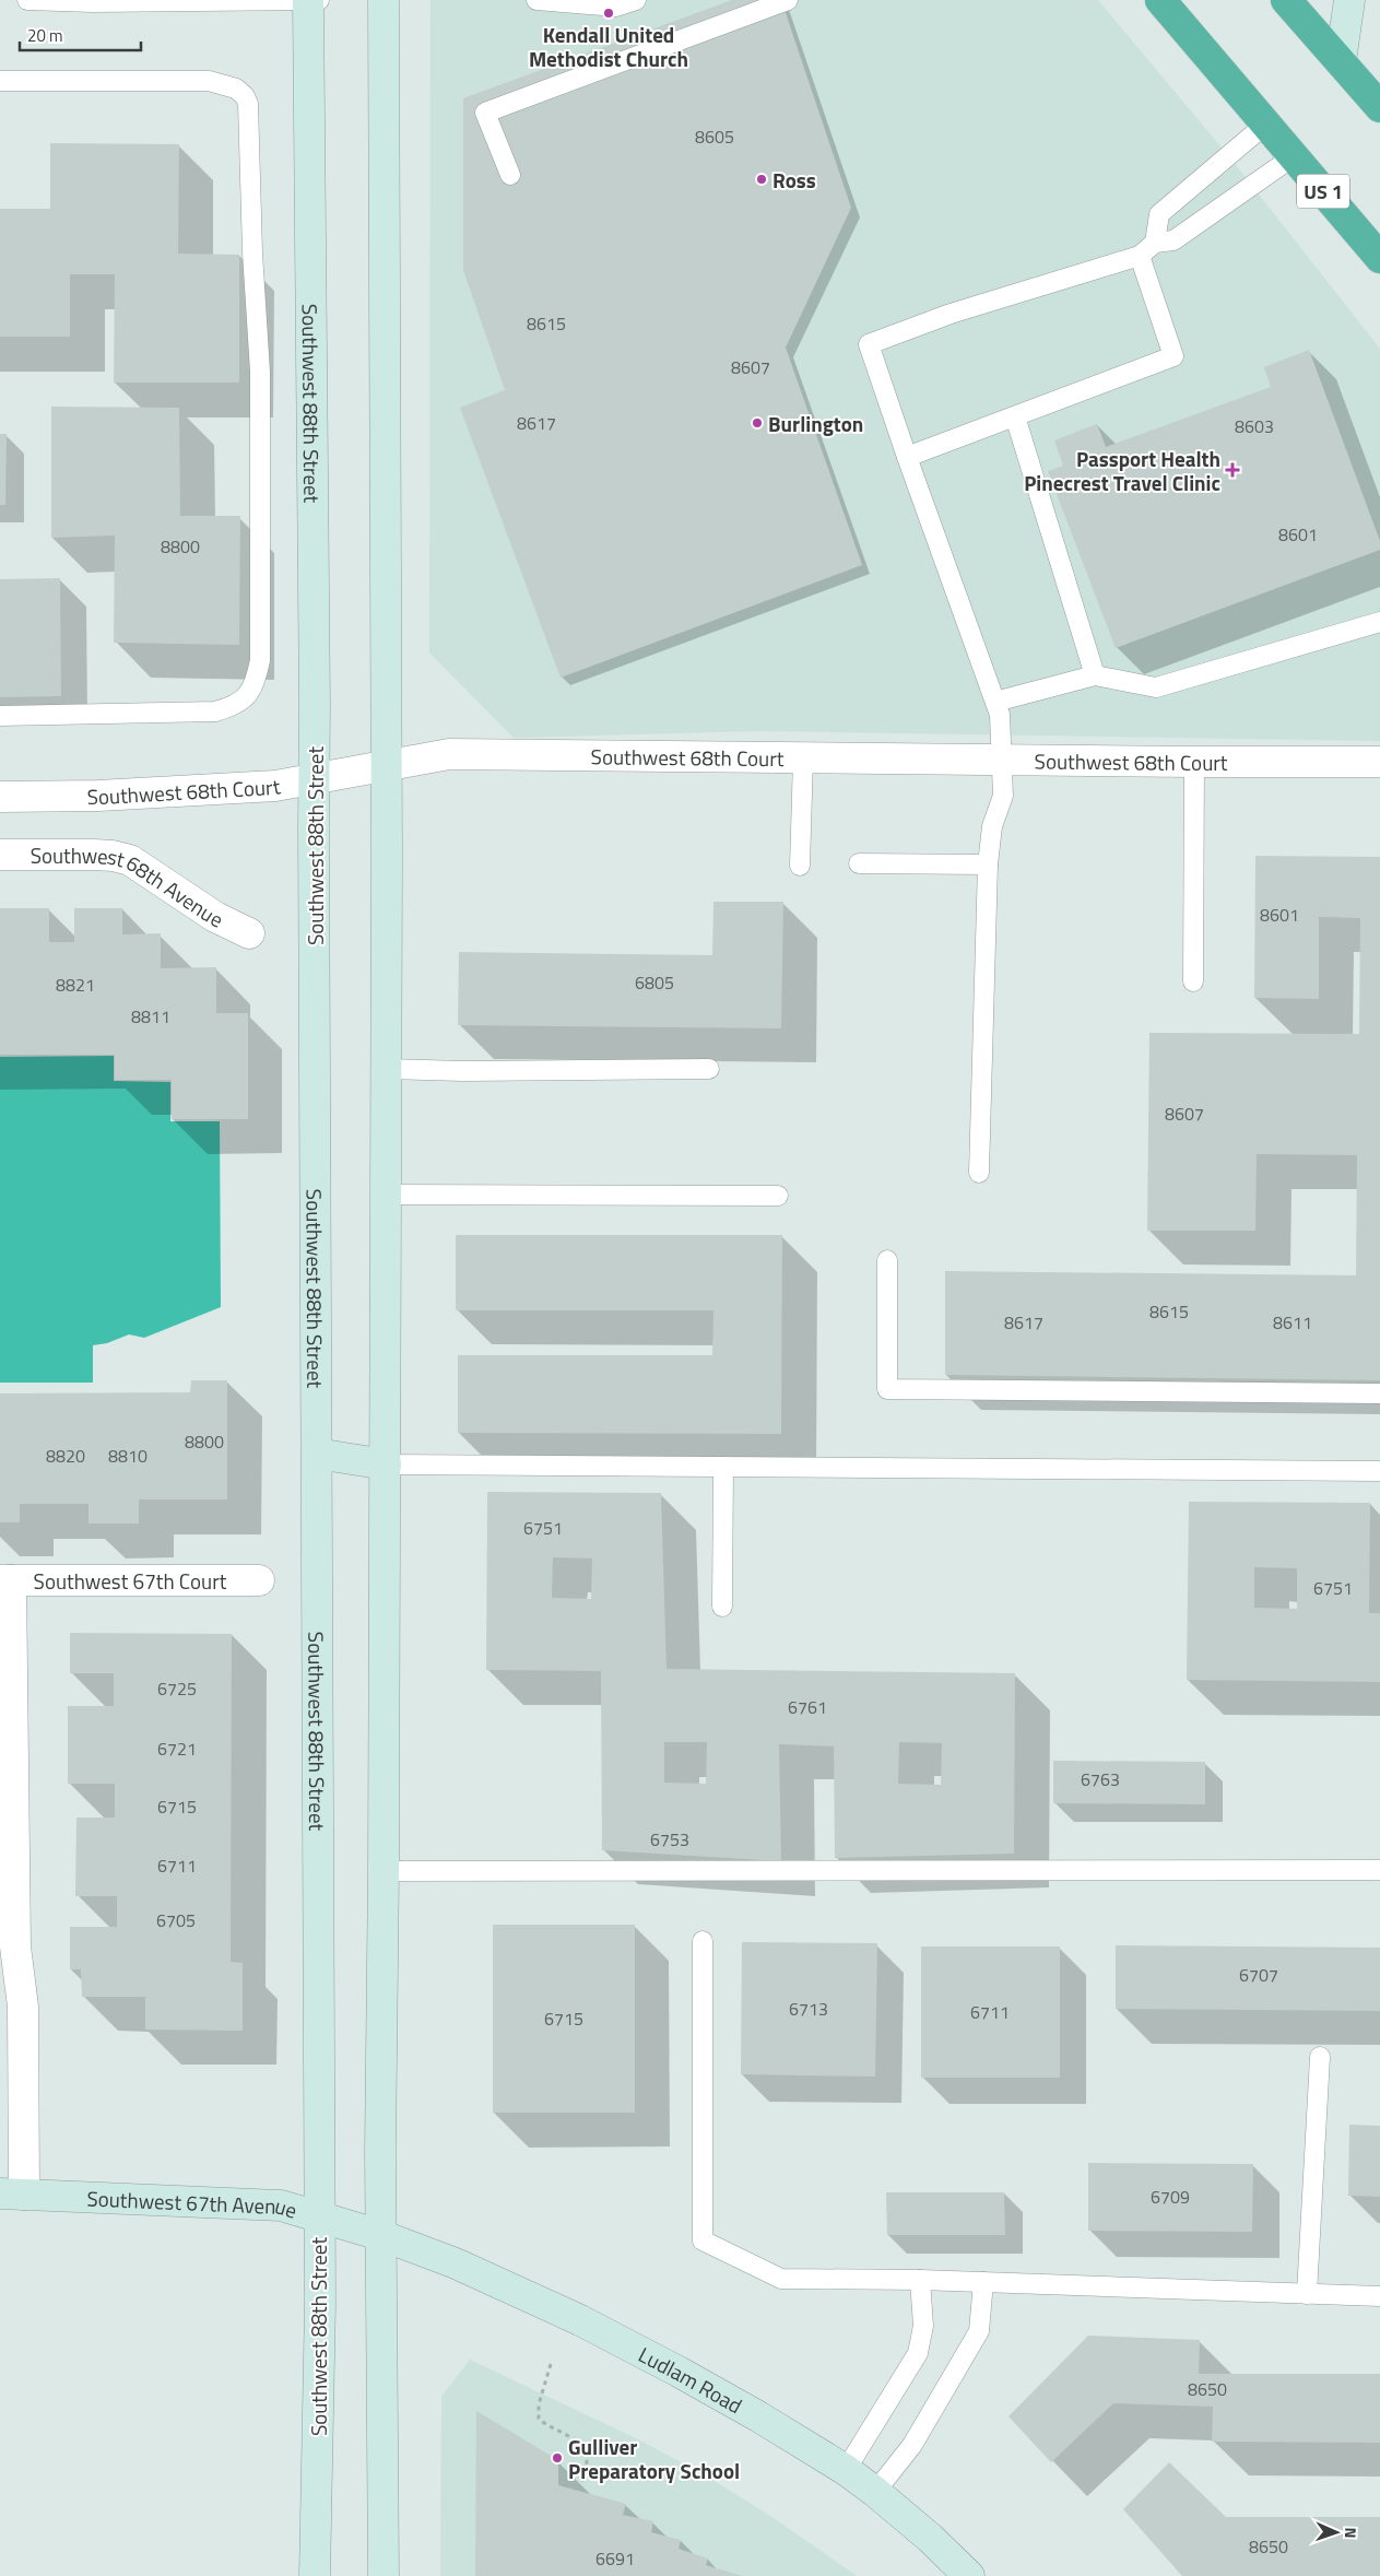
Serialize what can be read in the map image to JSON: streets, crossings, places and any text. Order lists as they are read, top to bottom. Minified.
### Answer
{"streets":{"highway":["US 1"],"street":["Southwest 88th Street","Southwest 68th Court","Southwest 68th Avenue","Southwest 67th Court","Southwest 67th Avenue","Ludlam Road"]},"crossings":[["Southwest 88th Street","Southwest 68th Court"],["Southwest 88th Street","Southwest 67th Avenue"],["Southwest 67th Avenue","Ludlam Road"]],"places":{"other":["Kendall United Methodist Church","Ross","Burlington","Gulliver Preparatory School"],"health":["Passport Health Pinecrest Travel Clinic"]},"house_numbers":["8605","8615","8607","8617","8603","8601","8800","8601","6805","8821","8811","8607","8615","8617","8611","8800","8820","8810","6751","6751","6725","6761","6721","6763","6715","6753","6711","6705","6707","6713","6711","6715","6709","8650","8650","6691"],"scale_bar":"20 m","north":"right"}
